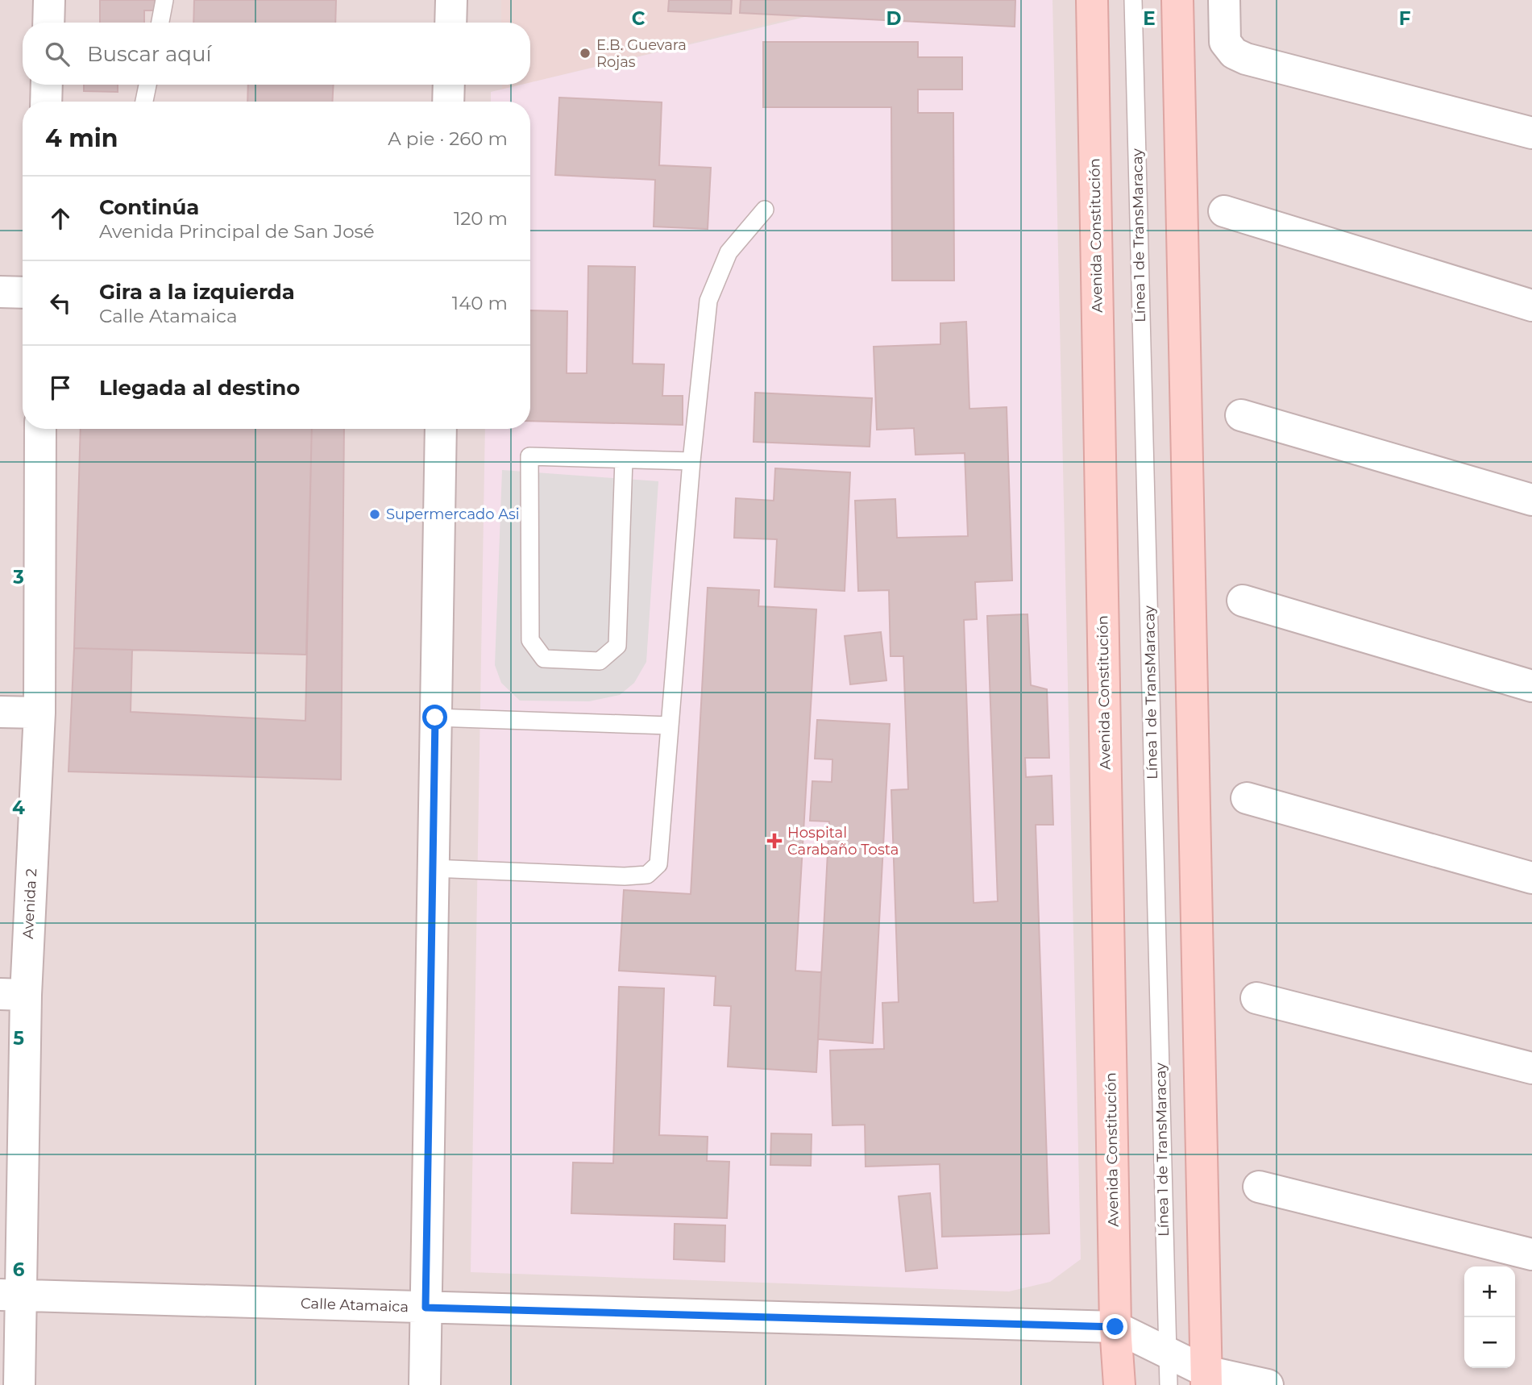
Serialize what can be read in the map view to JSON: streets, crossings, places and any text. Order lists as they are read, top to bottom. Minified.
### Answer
{"streets":{"street":["Avenida Constitución","Avenida 2","Calle Atamaica"],"lane":["Línea 1 de TransMaracay"]},"crossings":[["Avenida Constitución","Calle Atamaica"],["Avenida 2","Calle Atamaica"]],"places":{"other":["E.B. Guevara Rojas","Supermercado Asi"],"health":["Hospital Carabaño Tosta"]},"page":{"search":"Buscar aquí","heading":["4 min","A pie · 260 m"],"list":[["Continúa","Avenida Principal de San José","120 m"],["Gira a la izquierda","Calle Atamaica","140 m"],"Llegada al destino"],"map_buttons":["+","−"]},"grid":{"columns":["C","D","E","F"],"rows":["3","4","5","6"]}}
